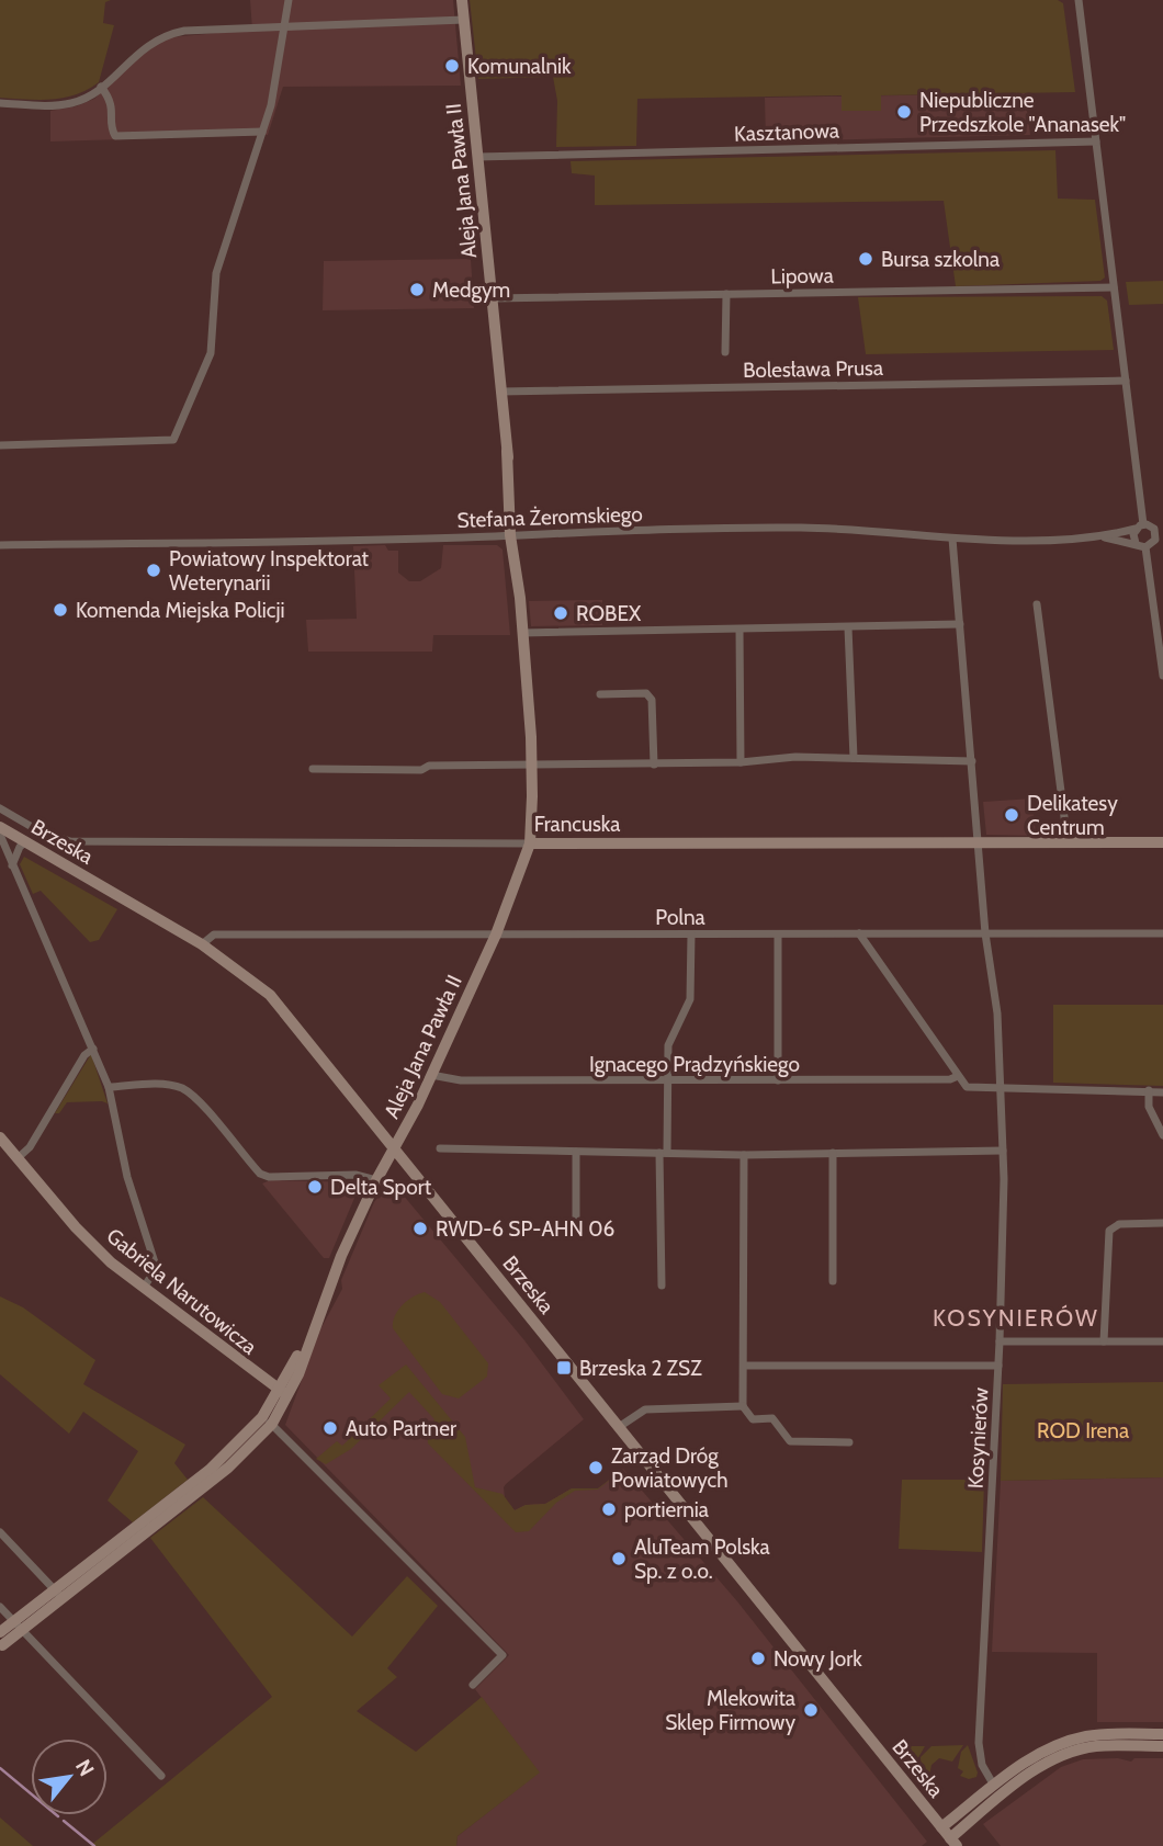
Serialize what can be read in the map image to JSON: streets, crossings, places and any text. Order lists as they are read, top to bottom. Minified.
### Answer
{"streets":{"street":["Kasztanowa","Aleja Jana Pawła II","Lipowa","Bolesława Prusa","Stefana Żeromskiego","Francuska","Brzeska","Polna","Ignacego Prądzyńskiego","Gabriela Narutowicza","Kosynierów"]},"crossings":[["Kasztanowa","Aleja Jana Pawła II"],["Aleja Jana Pawła II","Lipowa"],["Aleja Jana Pawła II","Bolesława Prusa"],["Aleja Jana Pawła II","Stefana Żeromskiego"],["Aleja Jana Pawła II","Francuska"],["Aleja Jana Pawła II","Brzeska"],["Aleja Jana Pawła II","Polna"],["Aleja Jana Pawła II","Ignacego Prądzyńskiego"],["Aleja Jana Pawła II","Gabriela Narutowicza"],["Stefana Żeromskiego","Kosynierów"],["Francuska","Kosynierów"],["Brzeska","Polna"],["Polna","Kosynierów"]],"districts":["KOSYNIERÓW"],"parks":["ROD Irena"],"places":{"other":["Komunalnik","Niepubliczne Przedszkole \"Ananasek\"","Bursa szkolna","Medgym","Powiatowy Inspektorat Weterynarii","Komenda Miejska Policji","ROBEX","Delikatesy Centrum","Delta Sport","RWD-6 SP-AHN 06","Auto Partner","Zarząd Dróg Powiatowych","portiernia","AluTeam Polska Sp. z o.o.","Nowy Jork","Mlekowita Sklep Firmowy"],"transit":["Brzeska 2 ZSZ"]},"north":"top right"}
